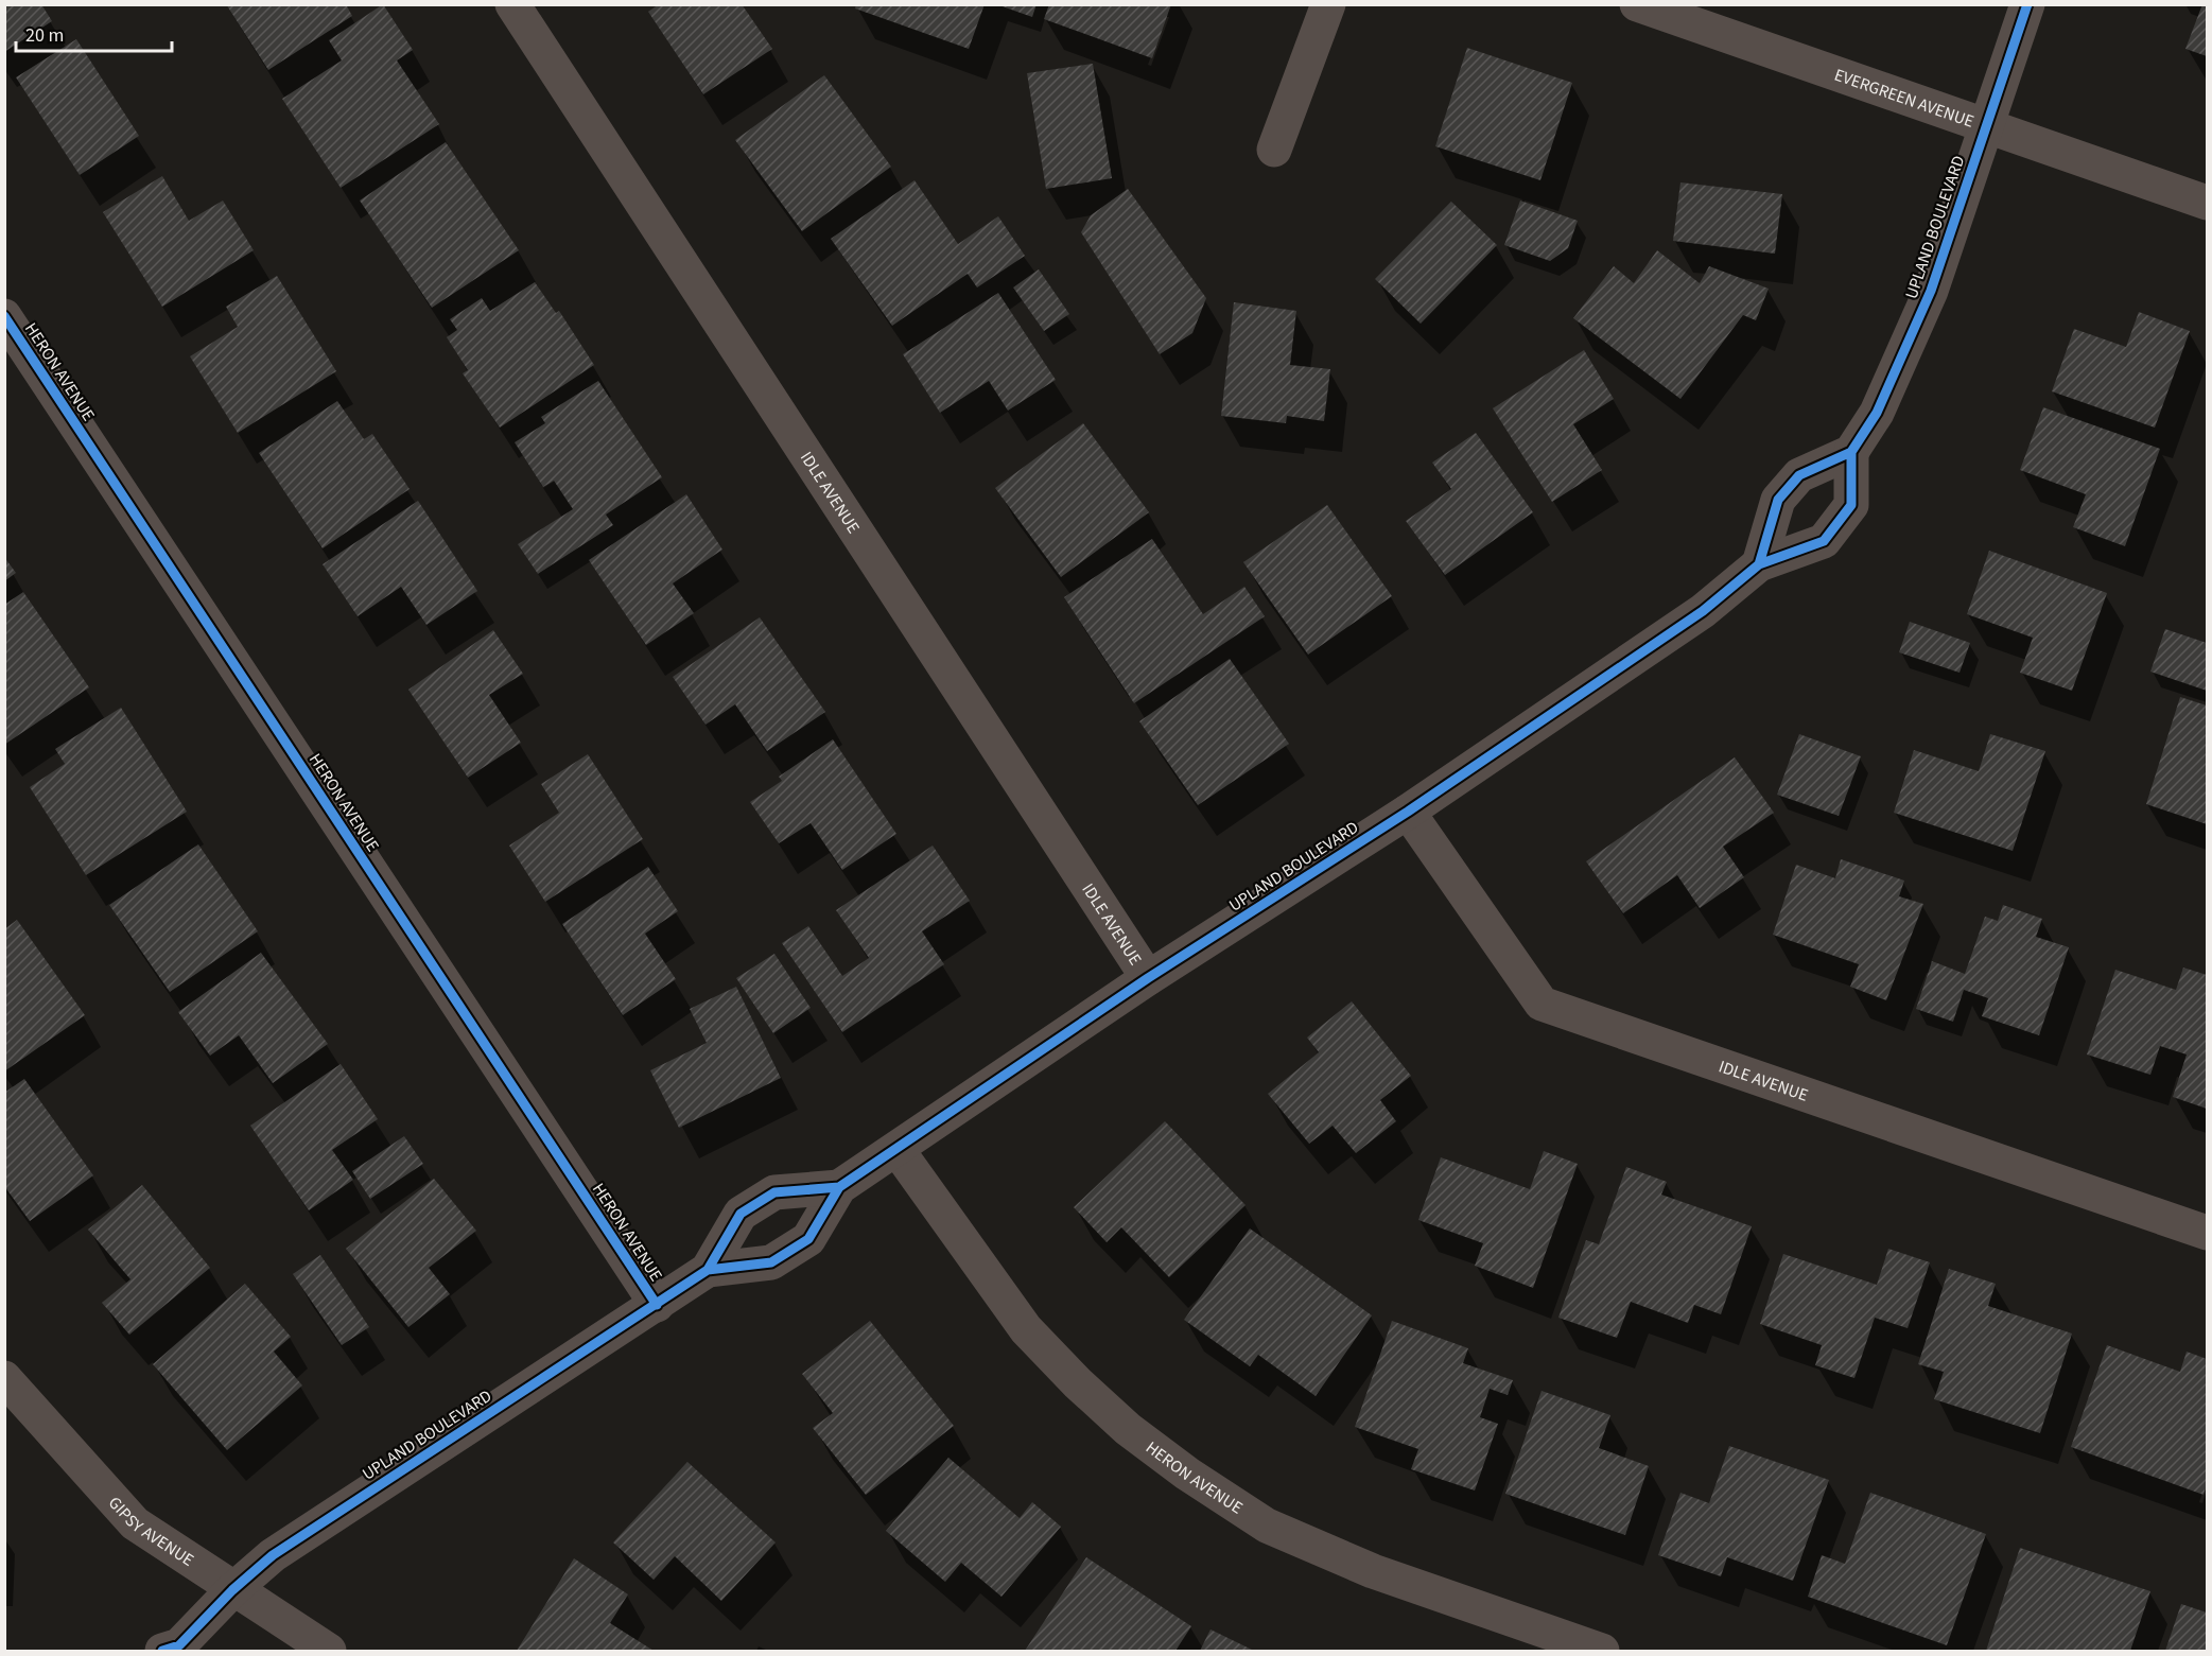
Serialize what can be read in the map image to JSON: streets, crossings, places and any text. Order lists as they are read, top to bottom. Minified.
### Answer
{"streets":{"street":["EVERGREEN AVENUE","UPLAND BOULEVARD","HERON AVENUE","IDLE AVENUE","GIPSY AVENUE"]},"crossings":[["EVERGREEN AVENUE","UPLAND BOULEVARD"],["UPLAND BOULEVARD","HERON AVENUE"],["UPLAND BOULEVARD","IDLE AVENUE"],["UPLAND BOULEVARD","GIPSY AVENUE"]],"scale_bar":"20 m"}
